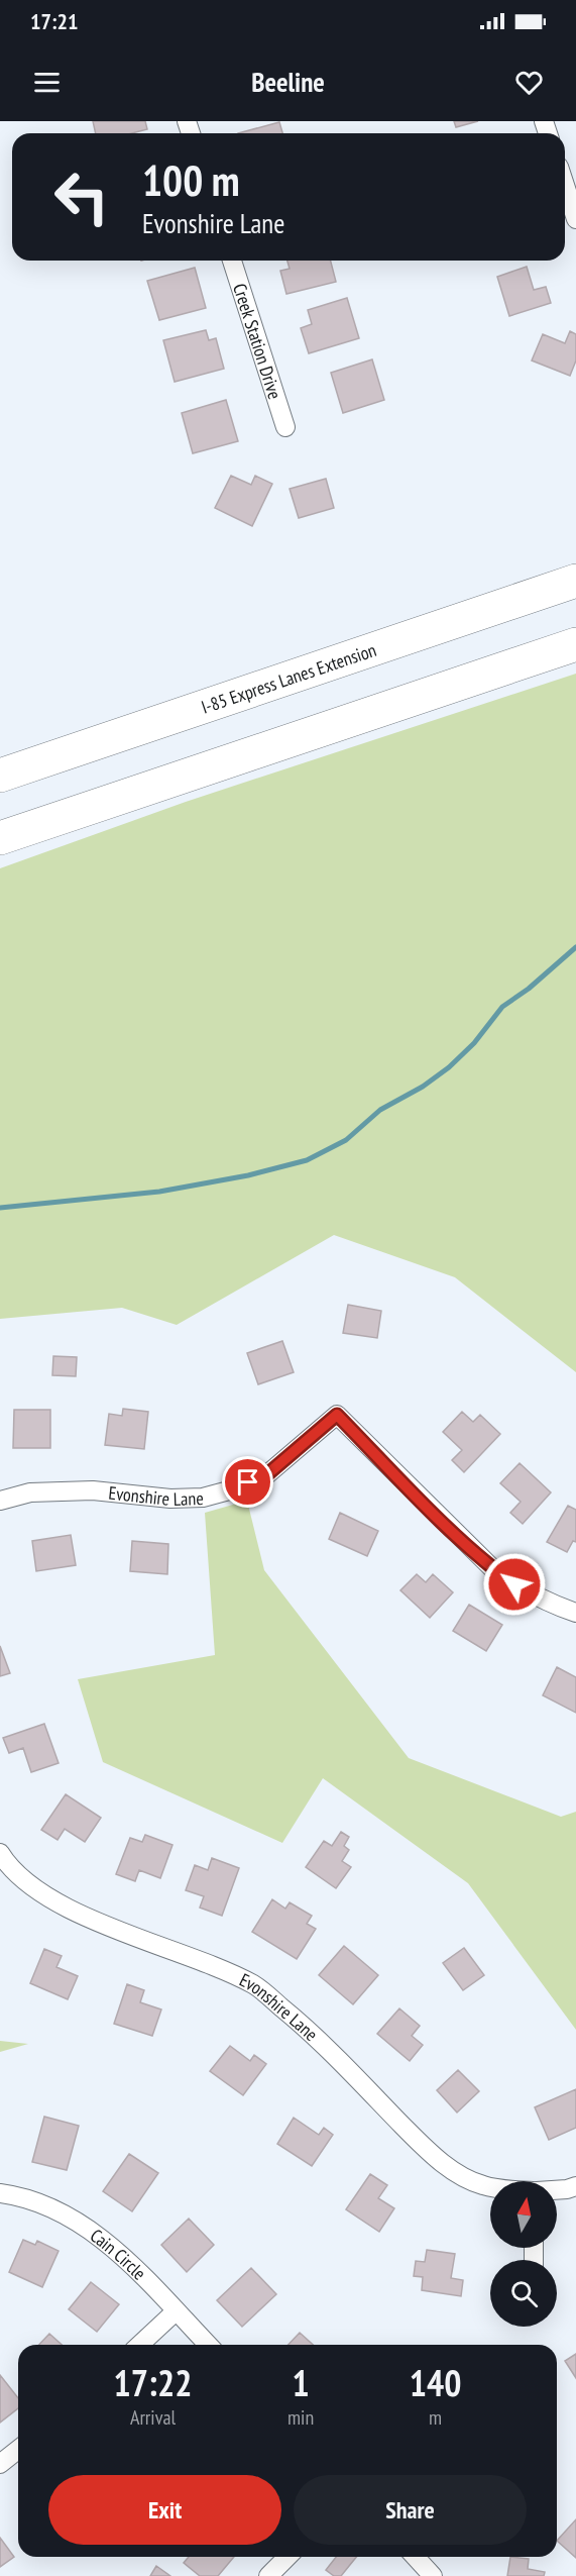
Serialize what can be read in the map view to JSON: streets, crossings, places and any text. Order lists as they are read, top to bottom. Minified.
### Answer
{"streets":{"highway":["I-85 Express Lanes Extension"],"street":["Creek Station Drive","Evonshire Lane","Cain Circle"]},"north":"top","page":{"status":"17:21","header":"Beeline","turn":["100 m","Evonshire Lane"],"eta":["17:22","Arrival","1","min","140","m"],"buttons":["Exit","Share"]}}
